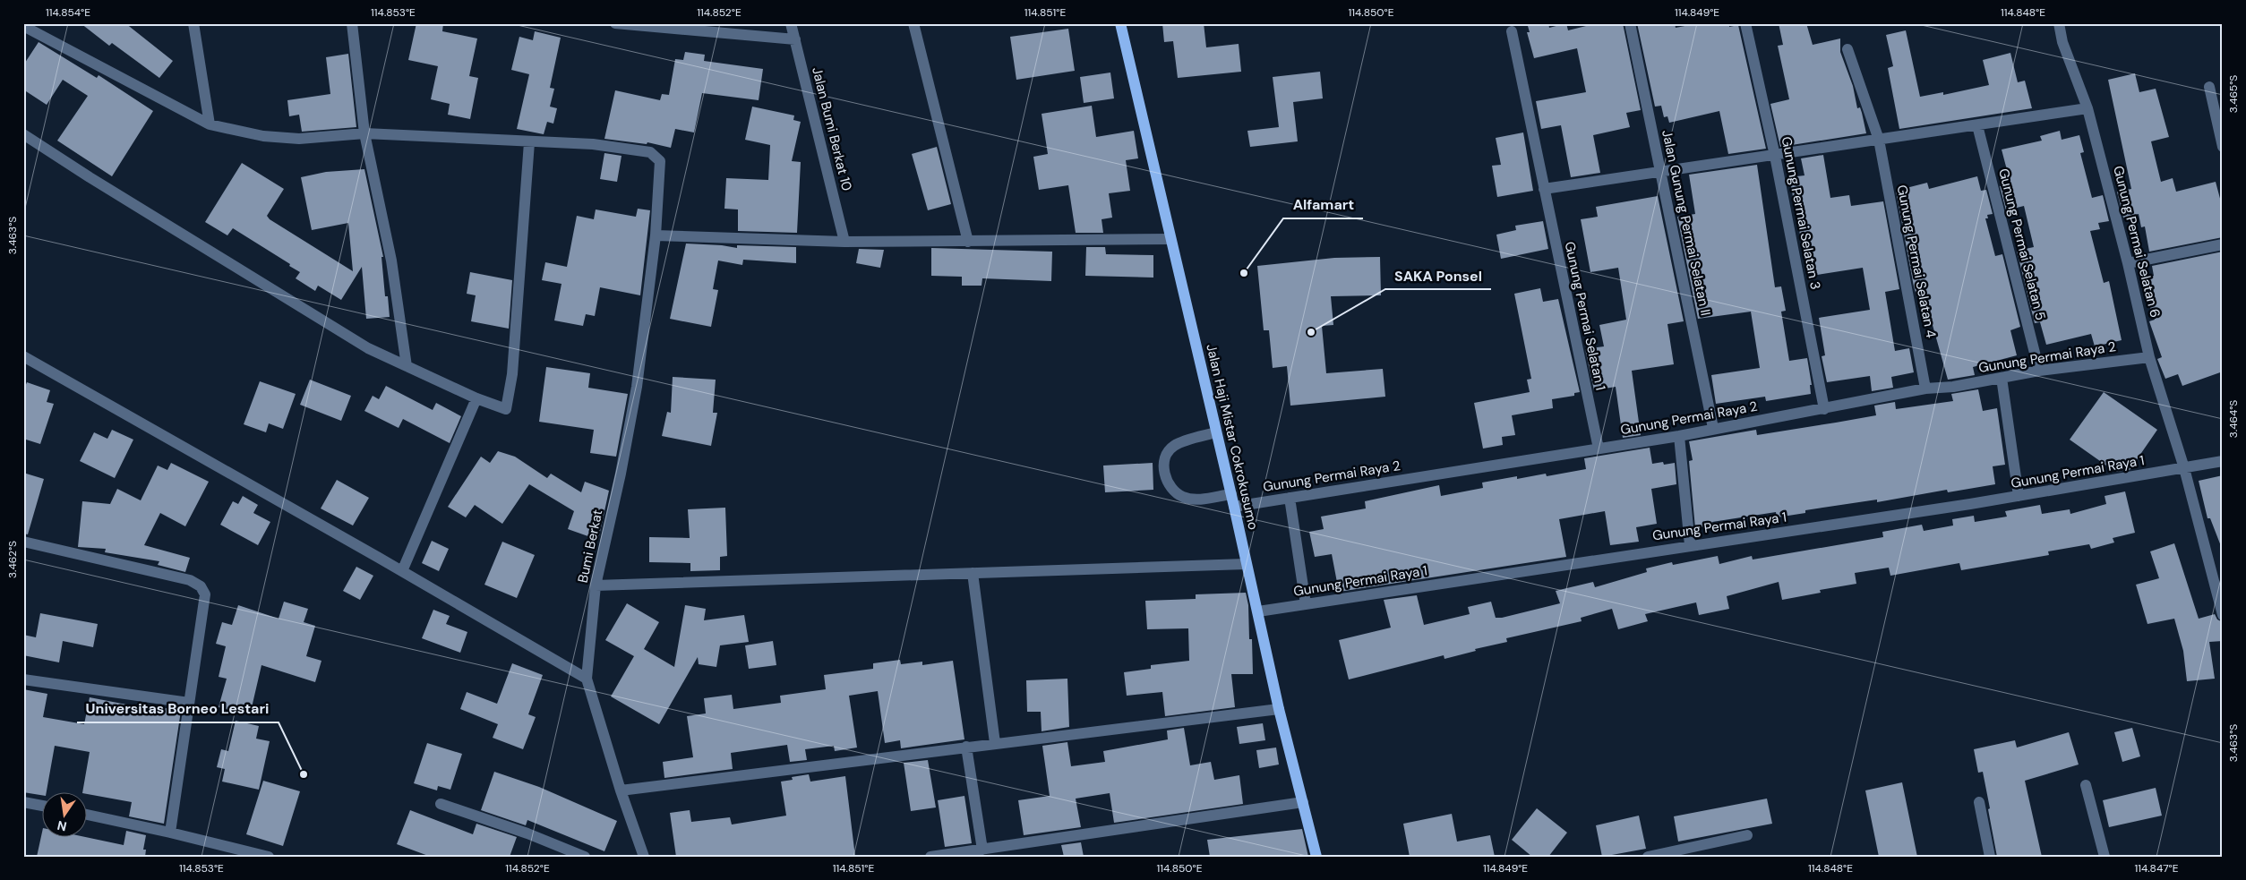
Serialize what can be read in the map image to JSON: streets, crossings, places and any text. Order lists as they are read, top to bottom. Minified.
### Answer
{"streets":{"main road":["Jalan Haji Mistar Cokrokusumo"],"street":["Jalan Bumi Berkat 10","Gunung Permai Selatan 3","Jalan Gunung Permai Selatan II","Gunung Permai Selatan 6","Gunung Permai Selatan 5","Gunung Permai Selatan 4","Gunung Permai Selatan 1","Gunung Permai Raya 2","Gunung Permai Raya 1","Bumi Berkat"]},"crossings":[["Gunung Permai Selatan 3","Gunung Permai Raya 2"],["Jalan Gunung Permai Selatan II","Gunung Permai Raya 2"],["Gunung Permai Selatan 6","Gunung Permai Raya 2"],["Gunung Permai Selatan 6","Gunung Permai Raya 1"],["Gunung Permai Selatan 5","Gunung Permai Raya 2"],["Gunung Permai Selatan 4","Gunung Permai Raya 2"],["Gunung Permai Selatan 1","Gunung Permai Raya 2"],["Gunung Permai Raya 2","Jalan Haji Mistar Cokrokusumo"],["Jalan Haji Mistar Cokrokusumo","Gunung Permai Raya 1"]],"places":["Alfamart","SAKA Ponsel","Universitas Borneo Lestari"],"north":"bottom","coordinates":["114.854°E","114.853°E","114.852°E","114.851°E","114.850°E","114.849°E","114.848°E","3.465°S","3.463°S","3.464°S","3.462°S","114.847°E"]}
